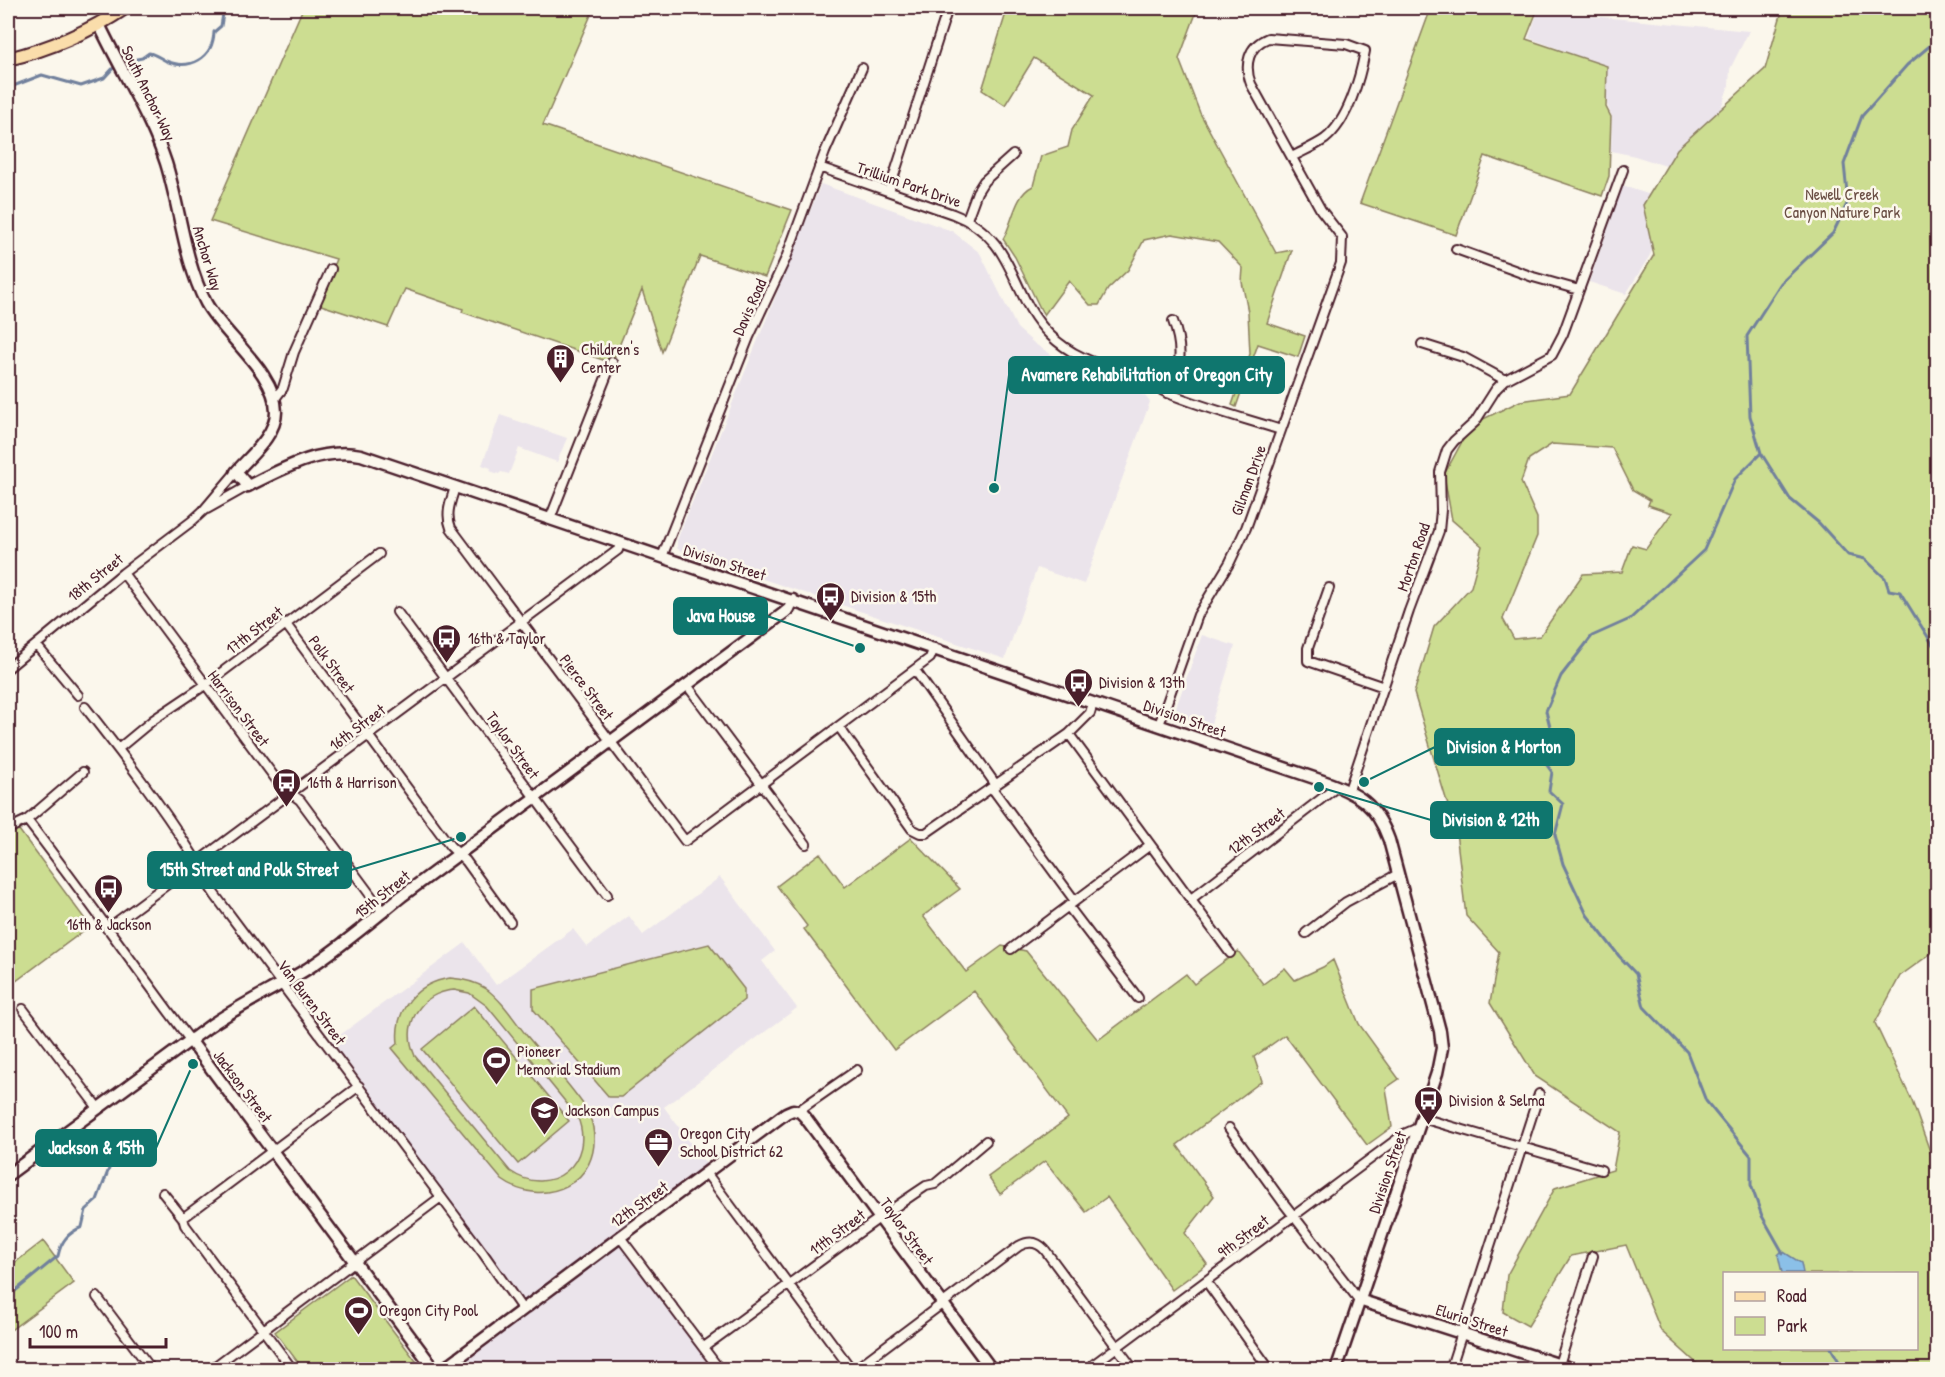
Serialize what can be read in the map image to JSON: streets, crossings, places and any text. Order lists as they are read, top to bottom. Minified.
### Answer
{"streets":{"street":["South Anchor Way","Trillium Park Drive","Anchor Way","Davis Road","Gilman Drive","Morton Road","Division Street","18th Street","17th Street","Polk Street","Pierce Street","Harrison Street","16th Street","Taylor Street","12th Street","15th Street","Van Buren Street","Jackson Street","11th Street","9th Street","Eluria Street"]},"crossings":[["South Anchor Way","Anchor Way"],["Trillium Park Drive","Davis Road"],["Trillium Park Drive","Gilman Drive"],["Anchor Way","18th Street"],["Davis Road","Division Street"],["Gilman Drive","Division Street"],["Morton Road","Division Street"],["Morton Road","12th Street"],["Division Street","18th Street"],["Division Street","Pierce Street"],["Division Street","16th Street"],["Division Street","12th Street"],["Division Street","15th Street"],["Division Street","9th Street"],["Division Street","Eluria Street"],["18th Street","Harrison Street"],["17th Street","Polk Street"],["17th Street","Harrison Street"],["17th Street","Van Buren Street"],["Polk Street","16th Street"],["Polk Street","15th Street"],["Pierce Street","16th Street"],["Pierce Street","15th Street"],["Harrison Street","16th Street"],["Harrison Street","15th Street"],["16th Street","Taylor Street"],["16th Street","Van Buren Street"],["16th Street","Jackson Street"],["Taylor Street","12th Street"],["Taylor Street","15th Street"],["Taylor Street","11th Street"],["12th Street","Van Buren Street"],["15th Street","Van Buren Street"],["15th Street","Jackson Street"]],"parks":["Newell Creek Canyon Nature Park"],"places":{"building":["Children's Center"],"other":["Avamere Rehabilitation of Oregon City","Java House","Division & Morton","Division & 12th","15th Street and Polk Street","Jackson & 15th"],"bus stop":["Division & 15th","16th & Taylor","Division & 13th","16th & Harrison","16th & Jackson","Division & Selma"],"sports":["Pioneer Memorial Stadium","Oregon City Pool"],"school or university":["Jackson Campus"],"office":["Oregon City School District 62"]},"legend":["Road","Park"],"scale_bar":"100 m"}
